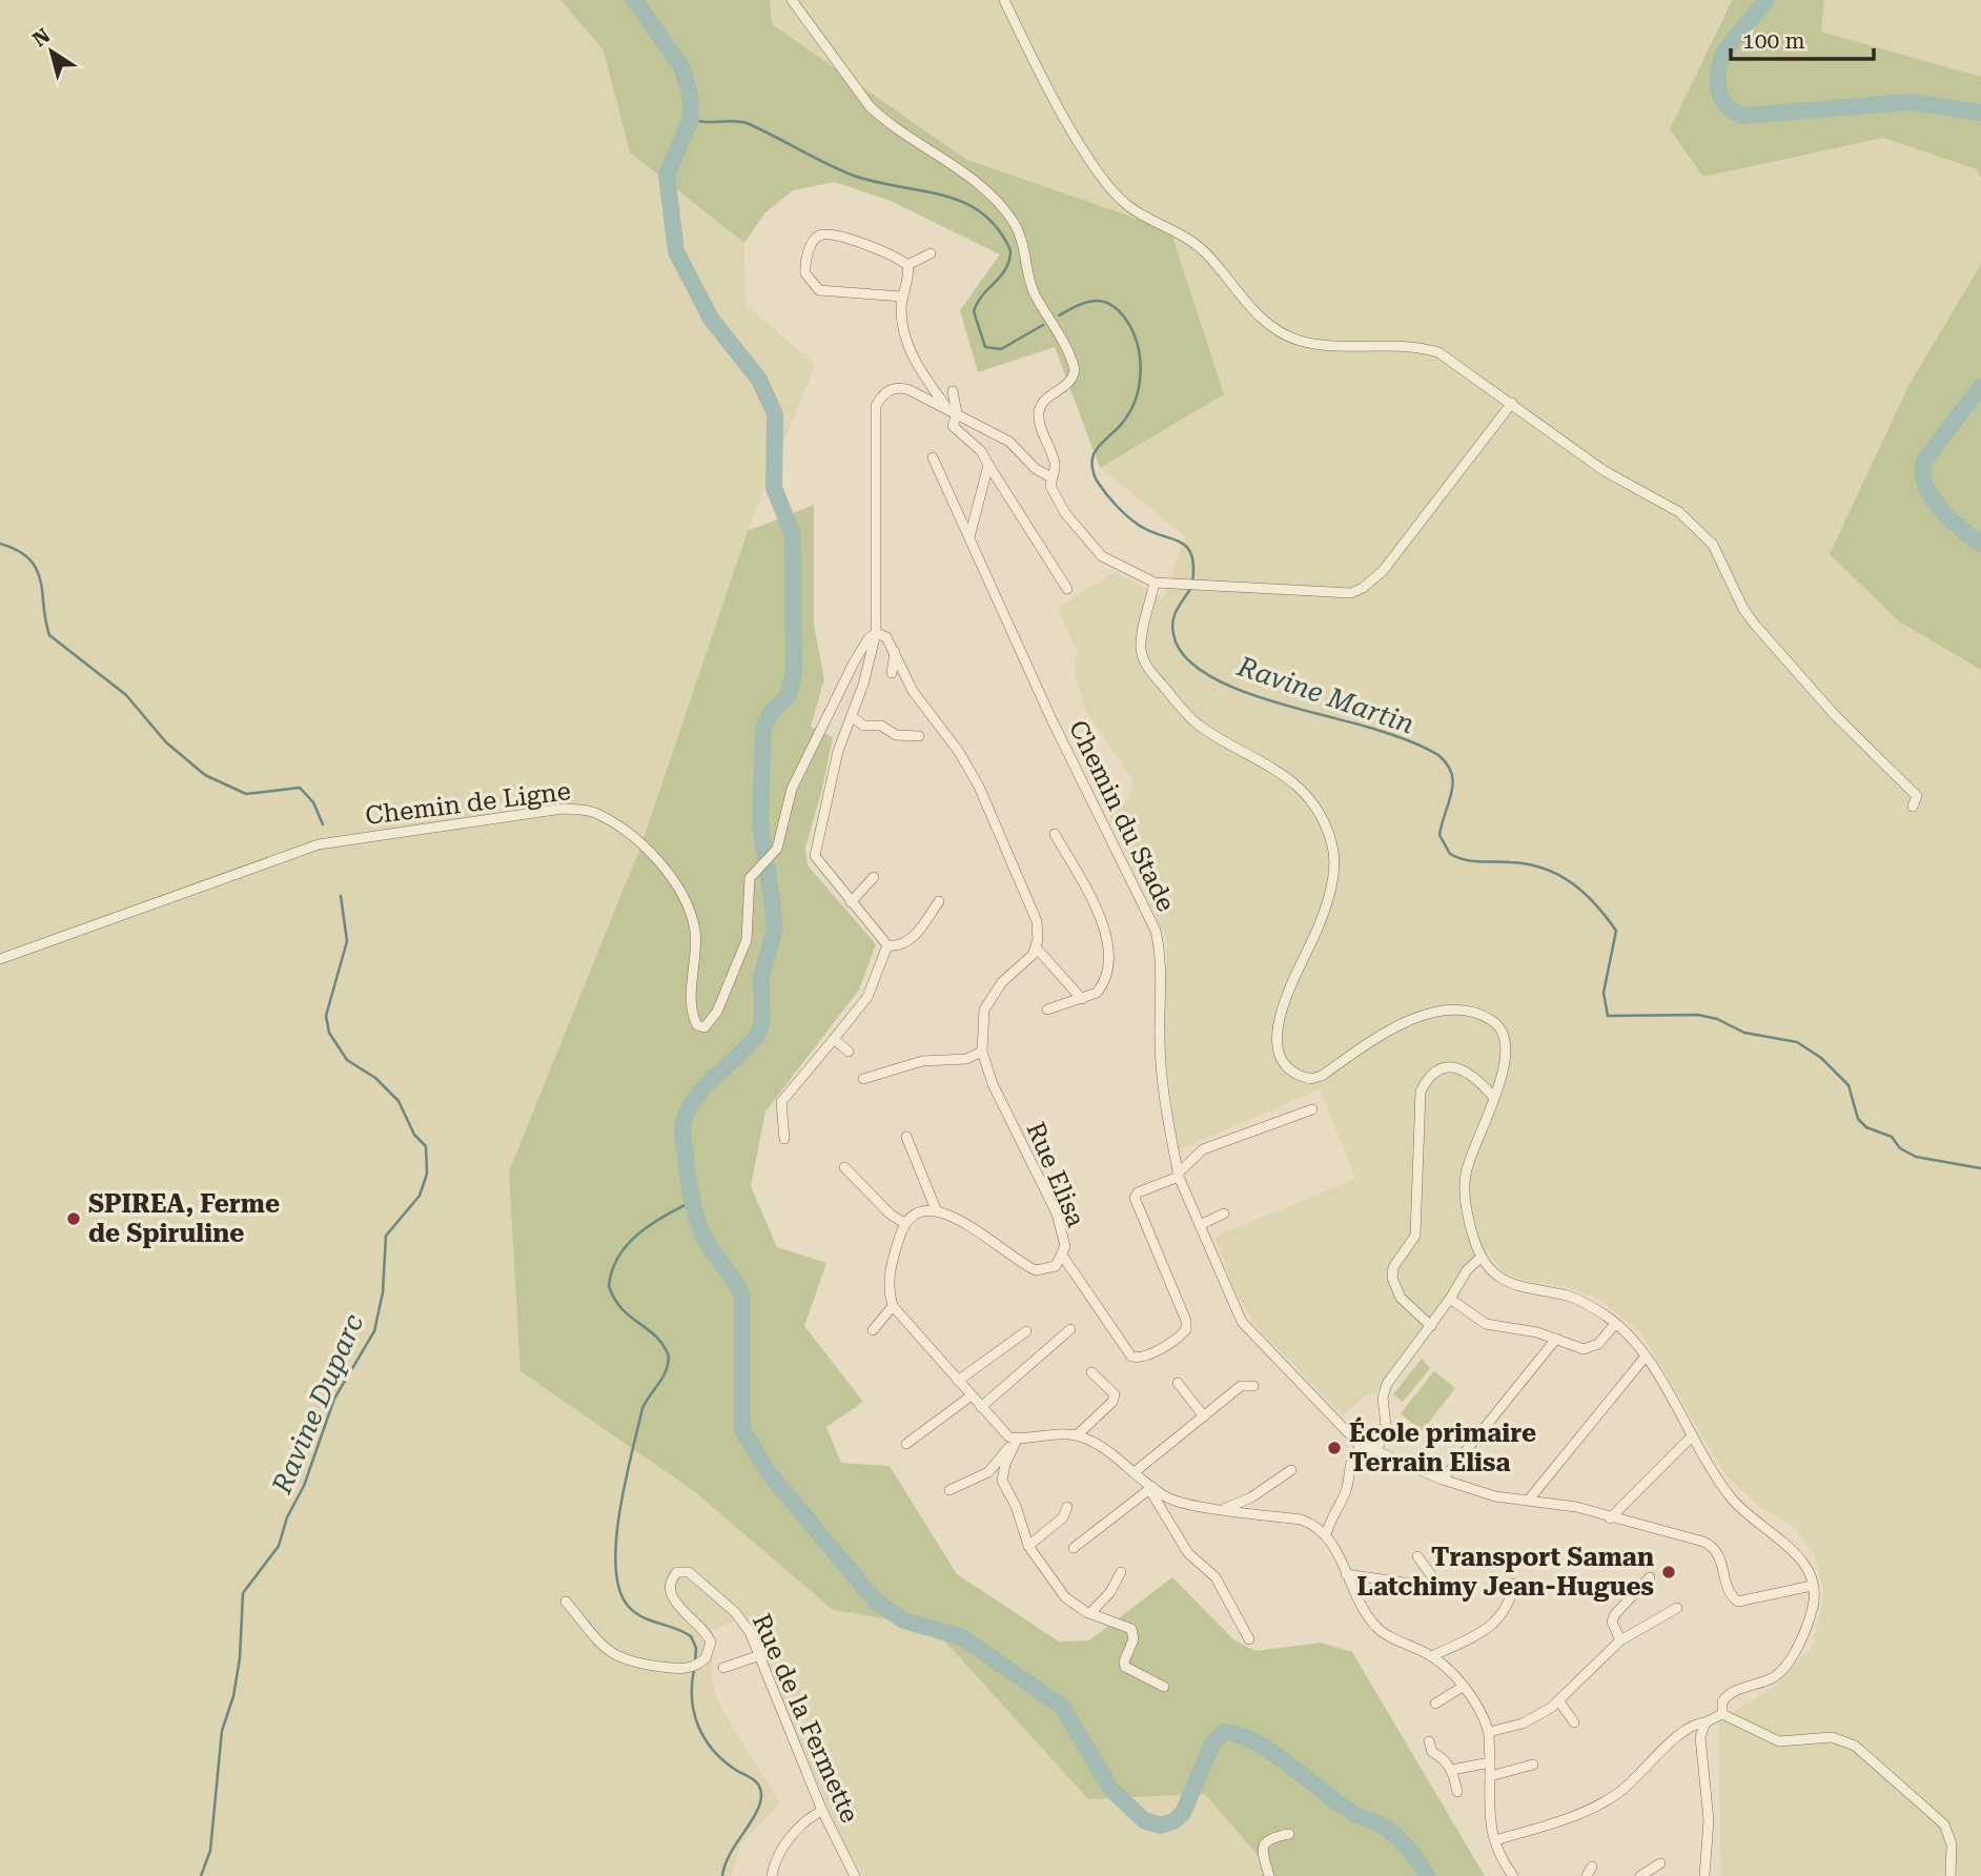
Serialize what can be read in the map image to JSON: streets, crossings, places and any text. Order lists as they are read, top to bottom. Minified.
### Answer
{"streets":{"street":["Chemin de Ligne","Chemin du Stade","Rue Elisa","Rue de la Fermette"]},"water":["Ravine Martin","Ravine Duparc"],"places":["SPIREA, Ferme de Spiruline","École primaire Terrain Elisa","Transport Saman Latchimy Jean-Hugues"],"scale_bar":"100 m","north":"top left"}
